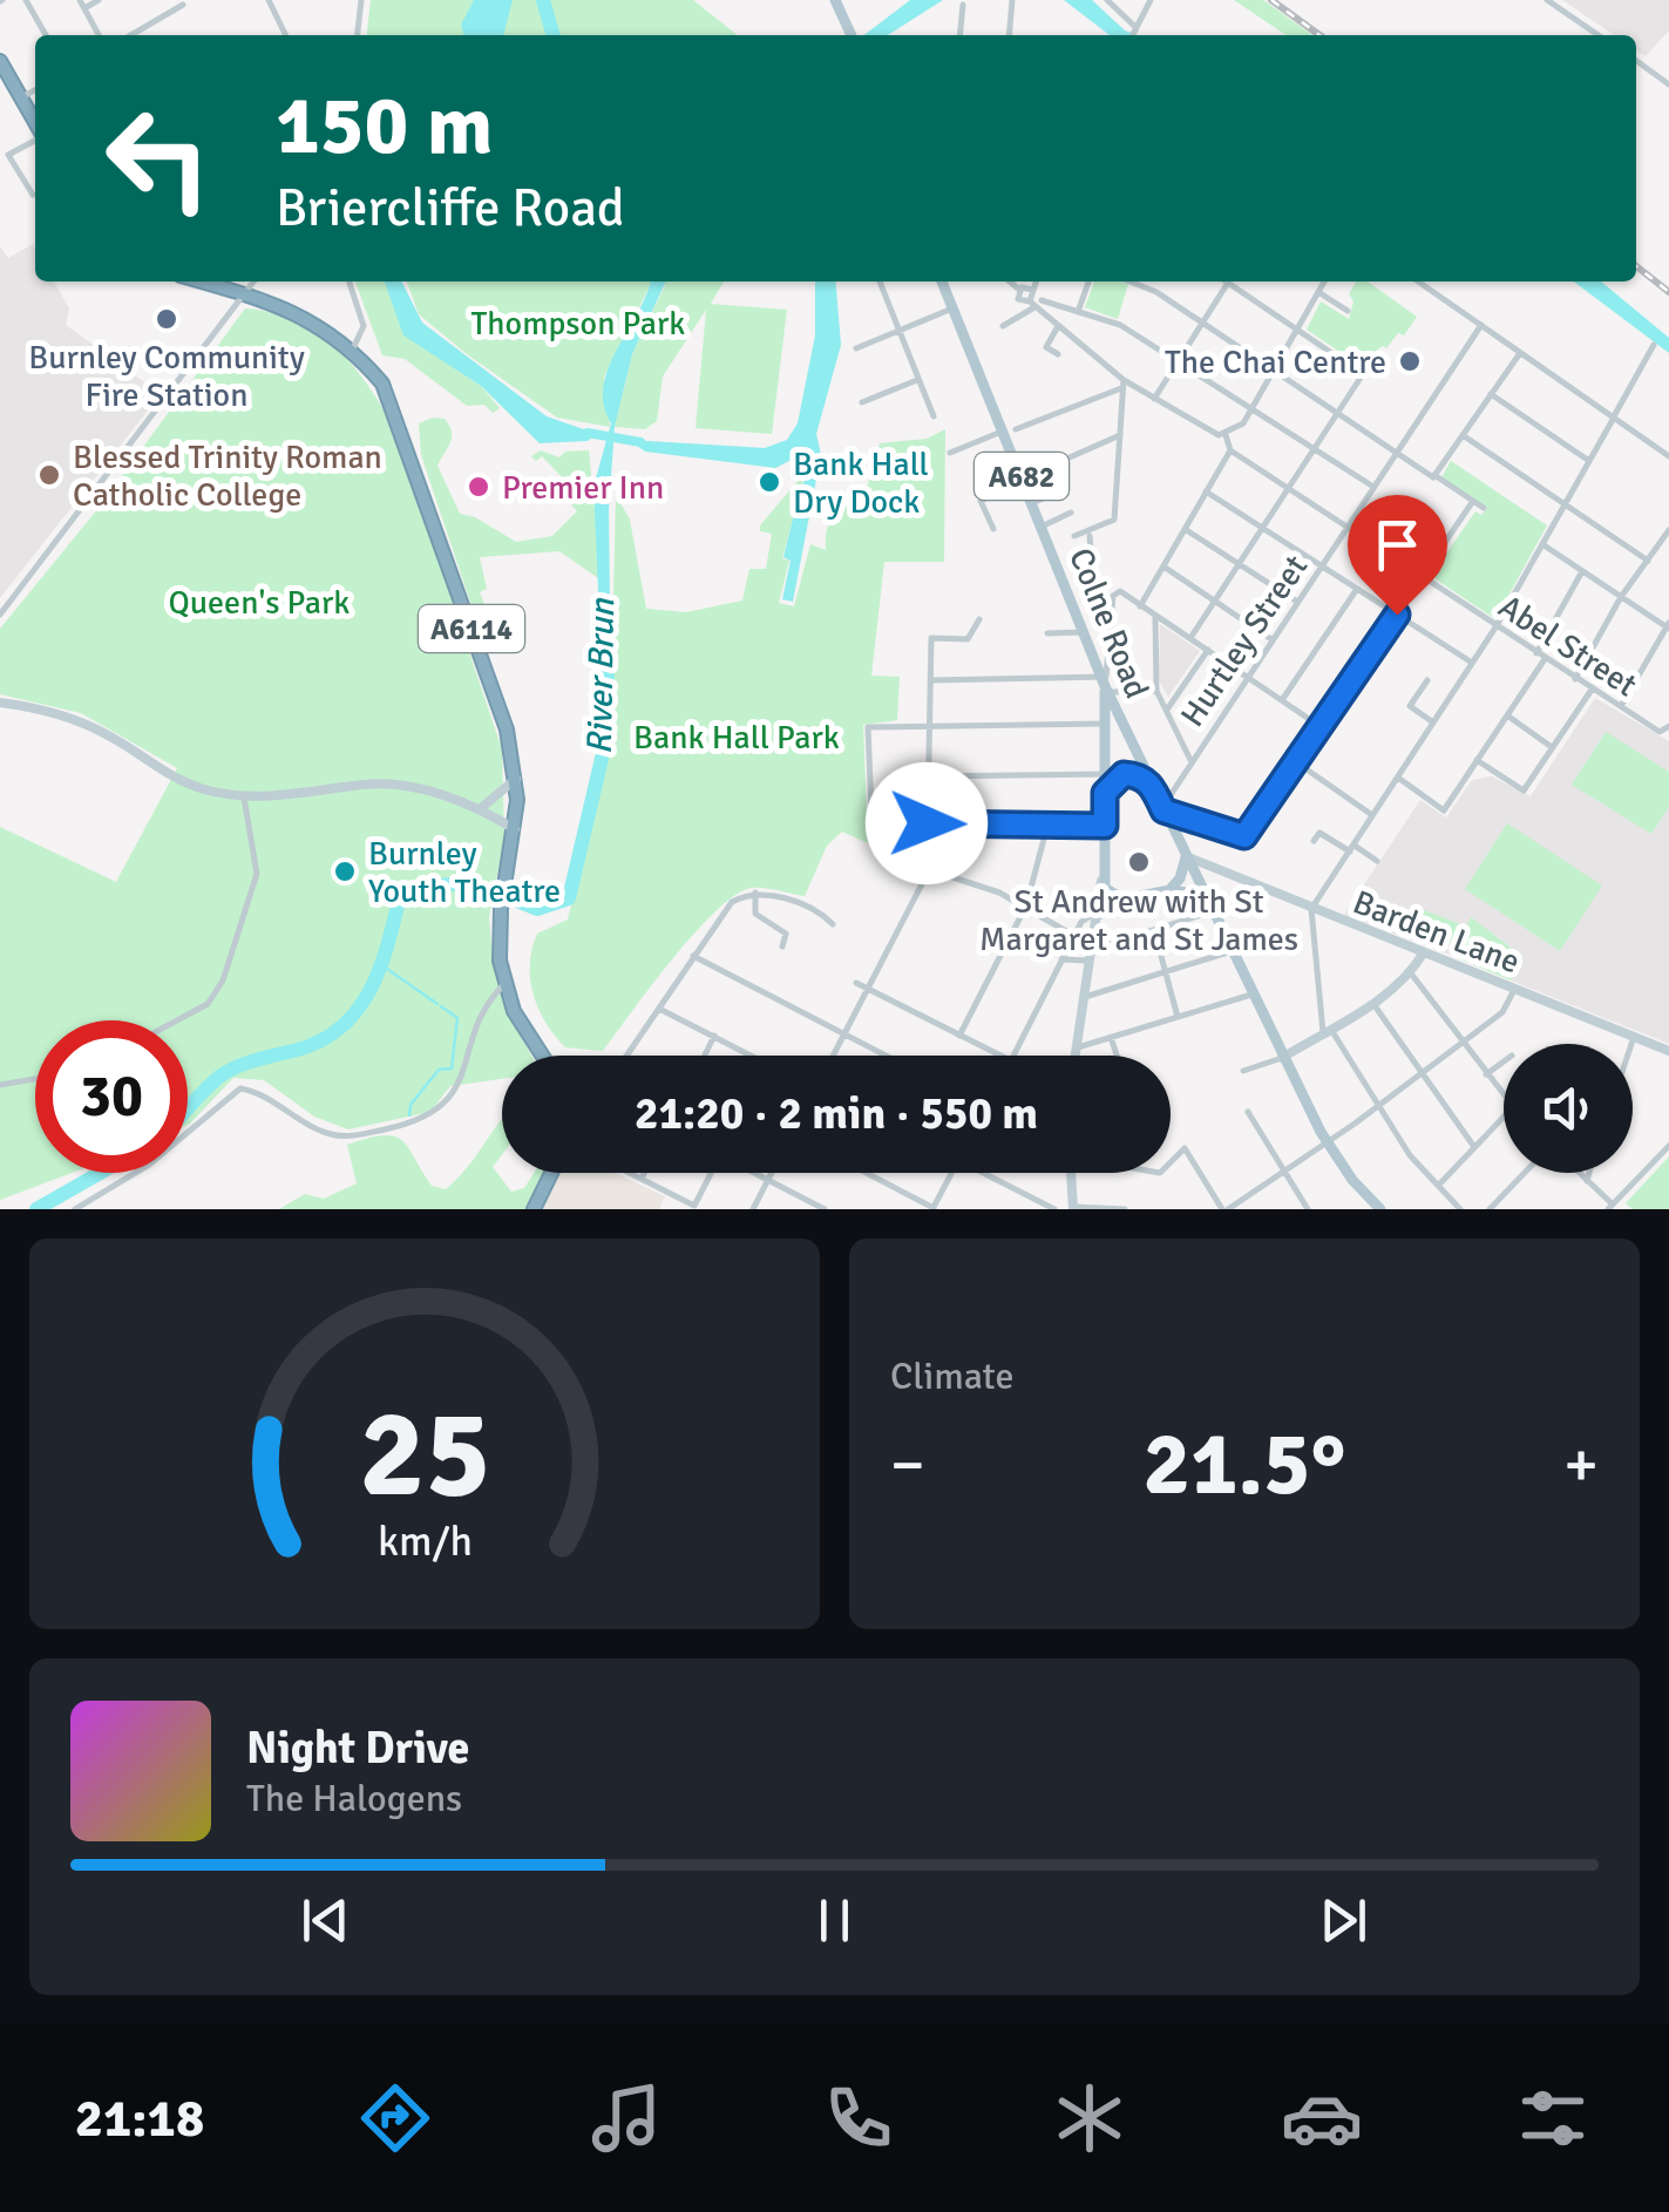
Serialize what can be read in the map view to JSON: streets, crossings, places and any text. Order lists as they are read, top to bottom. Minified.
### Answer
{"streets":{"highway":["A6114"],"main road":["A682","Colne Road"],"street":["Hurtley Street","Abel Street","Barden Lane"]},"crossings":[["A682","Colne Road"],["Colne Road","Hurtley Street"],["Colne Road","Barden Lane"],["Hurtley Street","Abel Street"]],"water":["River Brun"],"parks":["Thompson Park","Queen's Park","Bank Hall Park"],"places":["Burnley Community Fire Station","The Chai Centre","Blessed Trinity Roman Catholic College","Bank Hall Dry Dock","Premier Inn","St Andrew with St Margaret and St James","Burnley Youth Theatre"],"page":{"turn":["150 m","Briercliffe Road"],"limit":"30","trip":"21:20 · 2 min · 550 m","tile":"Climate","heat":["−","21.5°","+"],"song":["Night Drive","The Halogens"],"tabs":"21:18","gauge":["25","km/h"]}}
